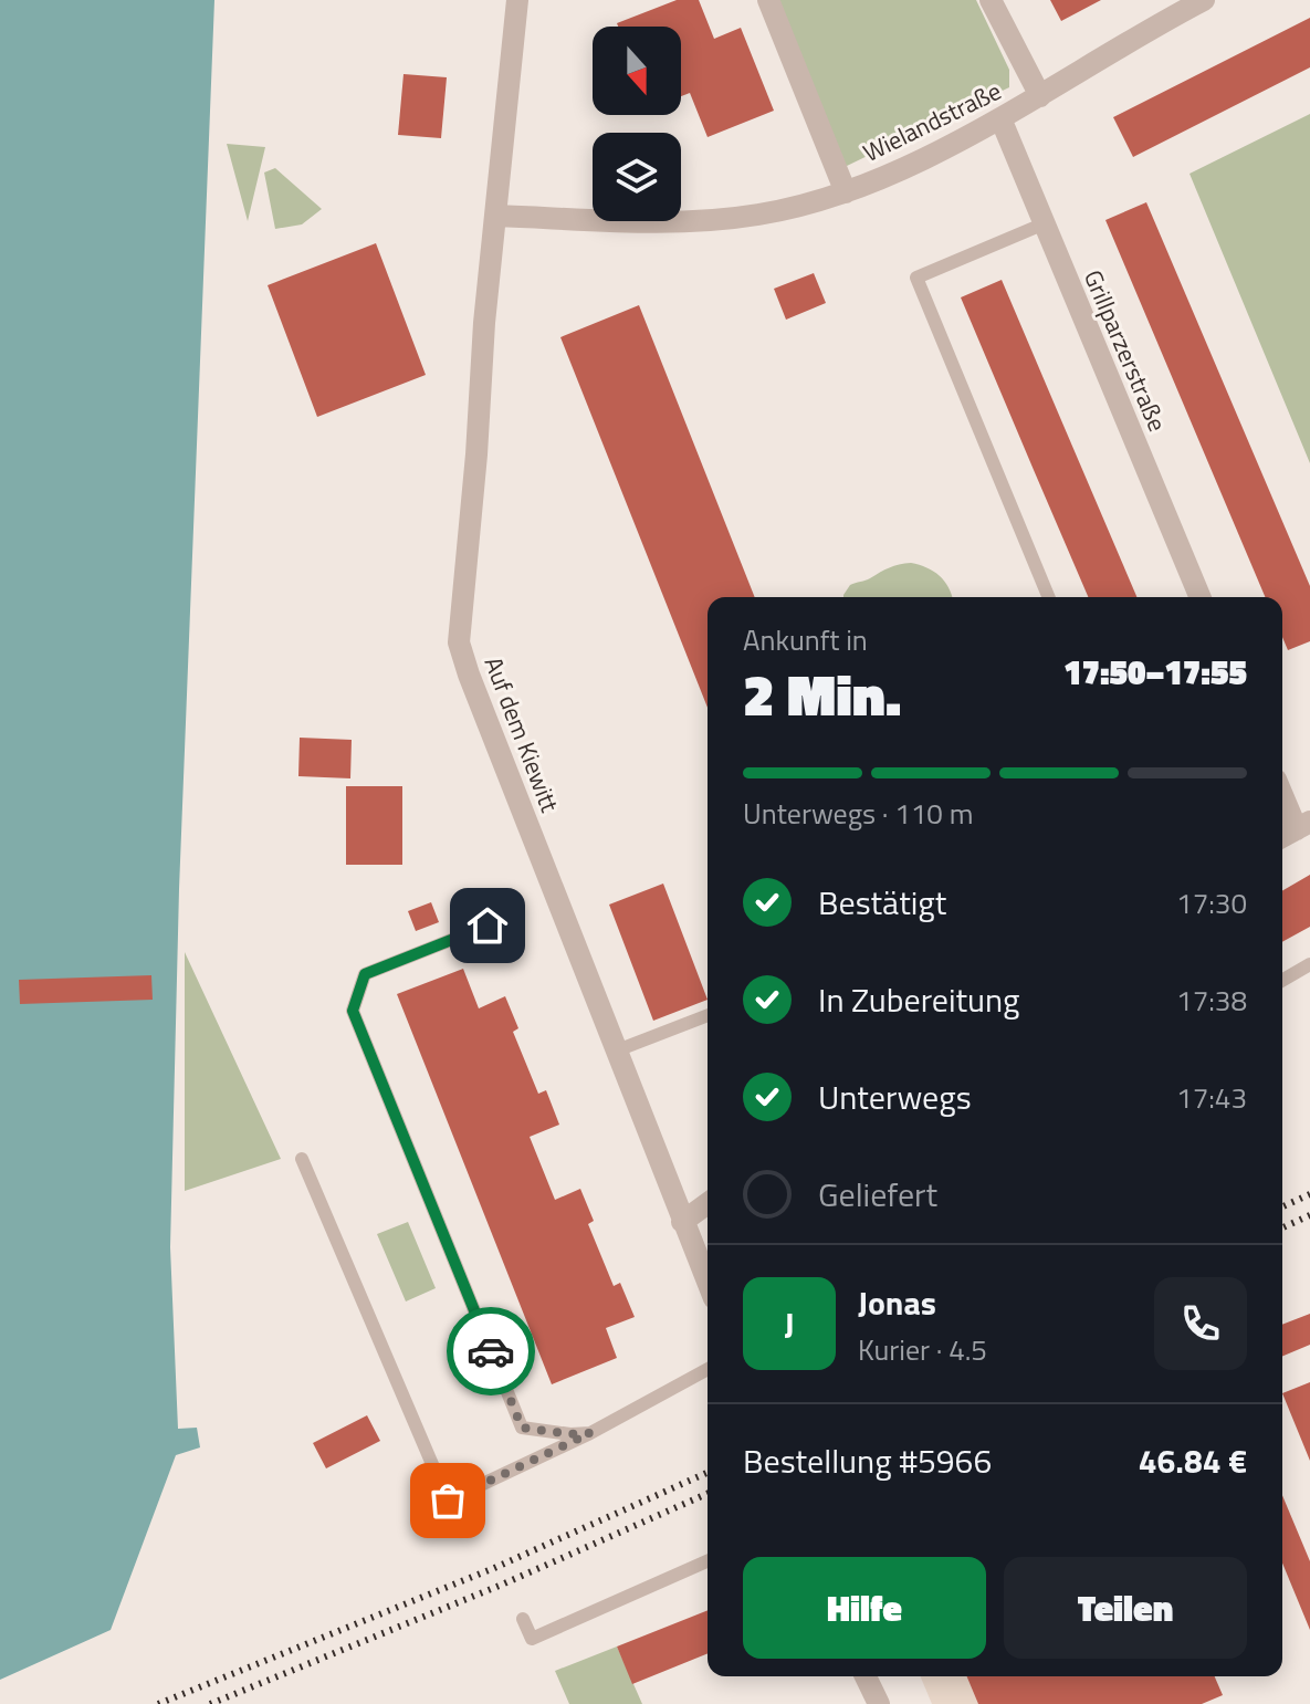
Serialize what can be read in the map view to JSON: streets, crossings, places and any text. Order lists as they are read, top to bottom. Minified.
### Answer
{"streets":{"street":["Wielandstraße","Grillparzerstraße","Auf dem Kiewitt"]},"crossings":[["Wielandstraße","Grillparzerstraße"],["Wielandstraße","Auf dem Kiewitt"]],"north":"bottom","page":{"heading":["2 Min.","Ankunft in","17:50–17:55"],"panel":["Jonas","Kurier · 4.5","Bestellung #5966","46.84 €"],"bar":"Unterwegs · 110 m","list":[["Bestätigt","17:30"],["In Zubereitung","17:38"],["Unterwegs","17:43"],"Geliefert"],"round":"J","buttons":["Hilfe","Teilen"]}}
